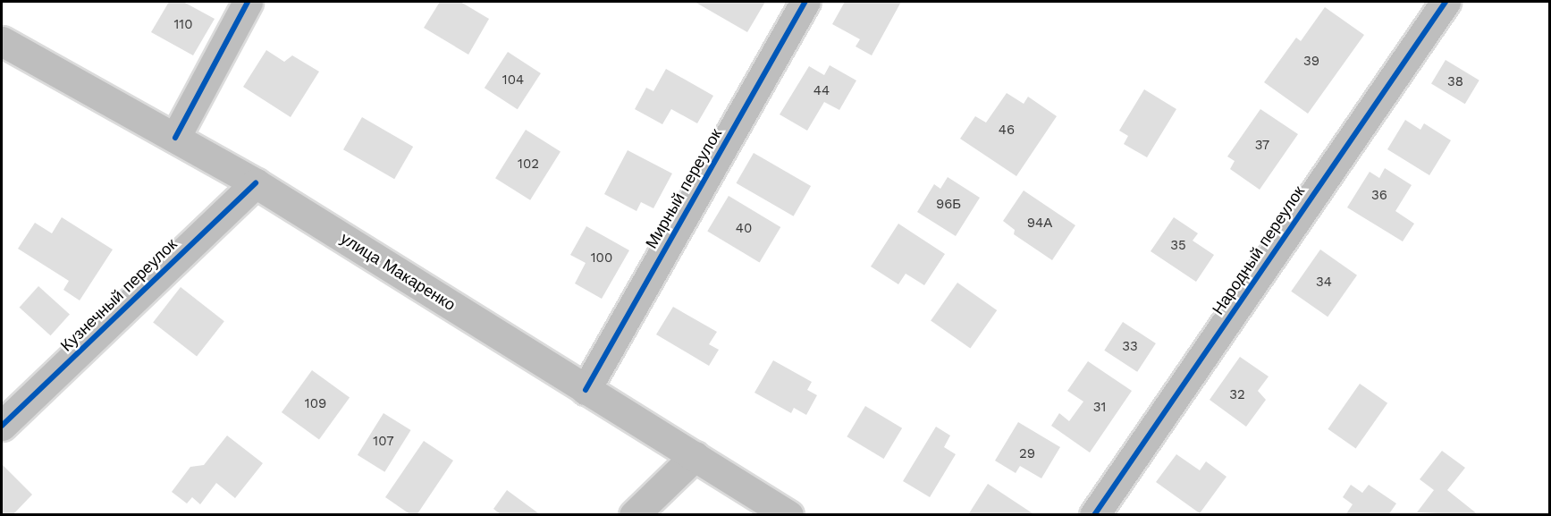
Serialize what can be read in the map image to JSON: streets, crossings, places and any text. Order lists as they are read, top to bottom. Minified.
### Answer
{"streets":{"street":["Мирный переулок","Народный переулок","улица Макаренко","Кузнечный переулок"]},"crossings":[["Мирный переулок","улица Макаренко"],["улица Макаренко","Кузнечный переулок"]],"house_numbers":["110","39","104","38","44","46","37","102","36","96Б","94А","40","35","100","34","33","32","109","31","107","29"]}
